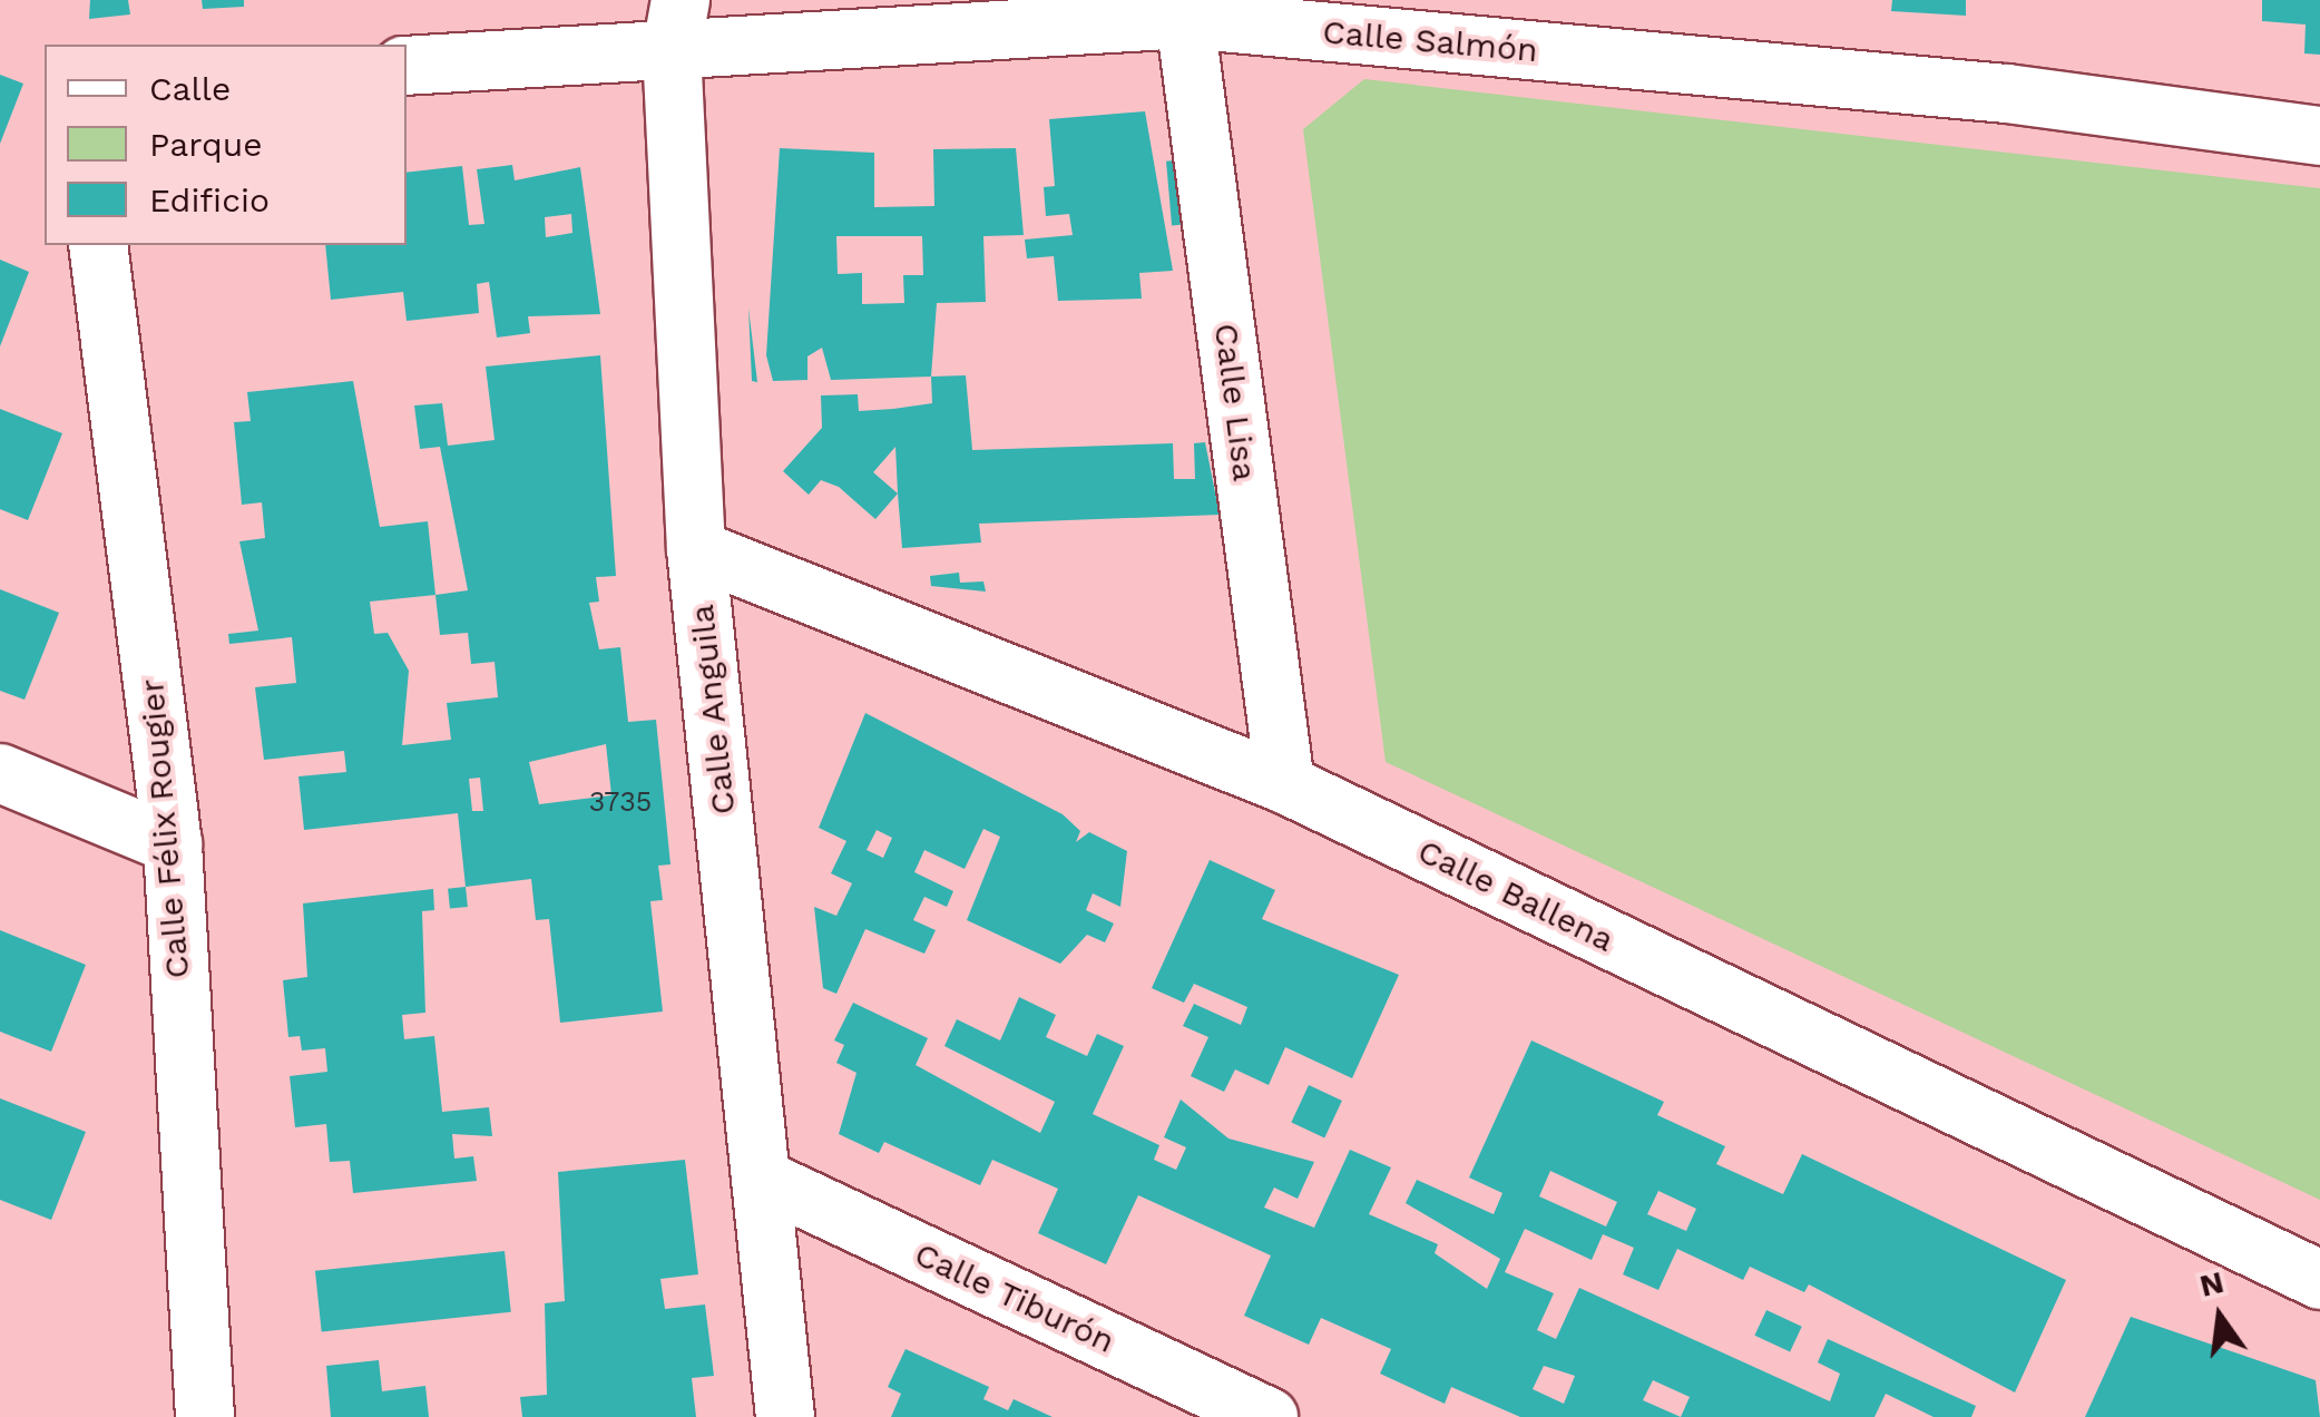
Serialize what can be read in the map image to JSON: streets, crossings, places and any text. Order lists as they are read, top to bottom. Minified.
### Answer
{"streets":{"street":["Calle Salmón","Calle Lisa","Calle Anguila","Calle Félix Rougier","Calle Ballena","Calle Tiburón"]},"crossings":[["Calle Salmón","Calle Lisa"],["Calle Salmón","Calle Anguila"],["Calle Lisa","Calle Ballena"],["Calle Anguila","Calle Ballena"],["Calle Anguila","Calle Tiburón"]],"house_numbers":["3735"],"legend":["Calle","Parque","Edificio"],"north":"top"}
